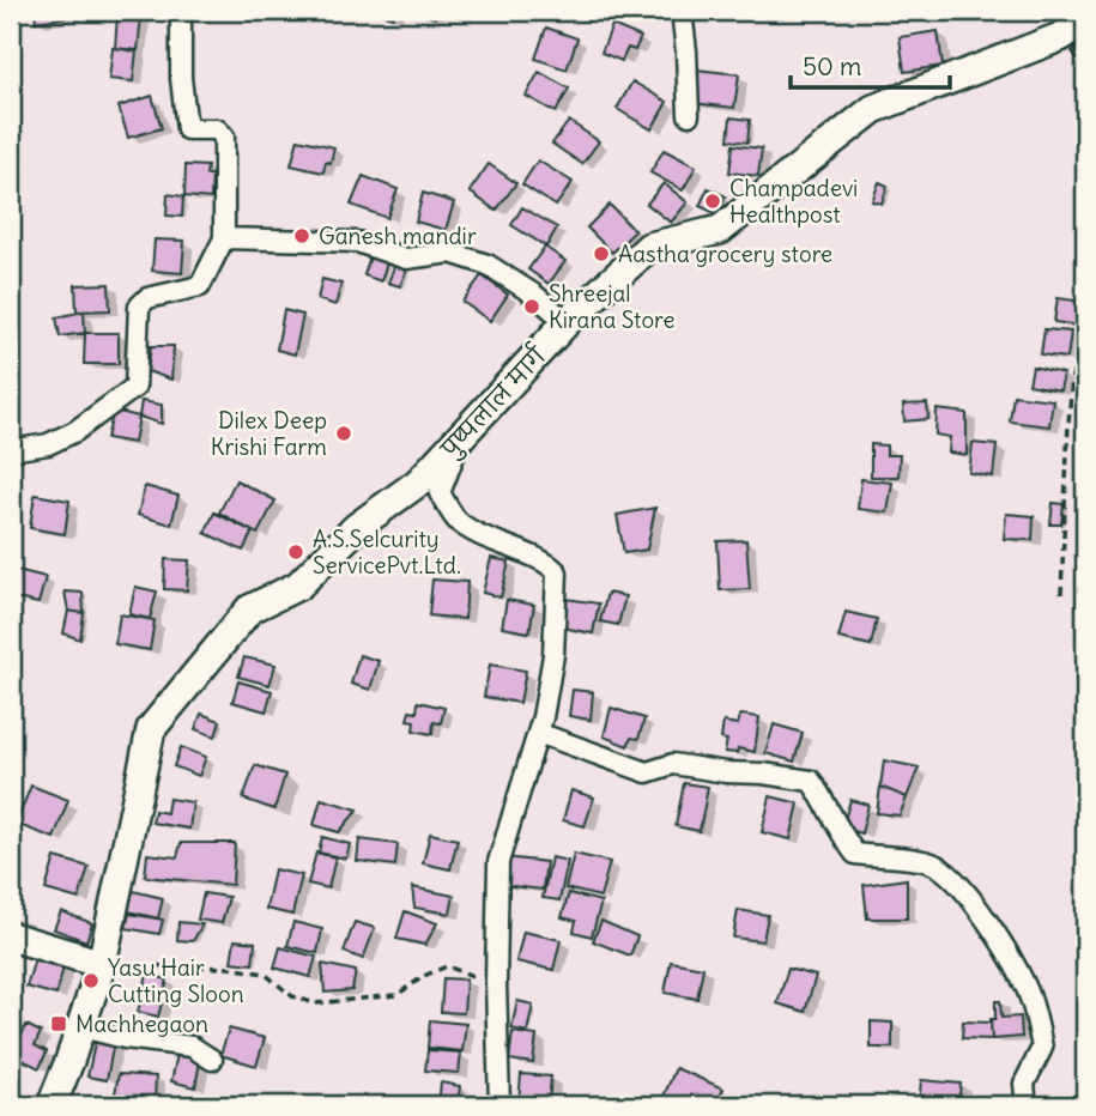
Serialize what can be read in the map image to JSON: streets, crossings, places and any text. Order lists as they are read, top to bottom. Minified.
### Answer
{"streets":{"street":["पुष्पलाल मार्ग"]},"places":{"other":["Champadevi Healthpost","Ganesh mandir","Aastha grocery store","Shreejal Kirana Store","Dilex Deep Krishi Farm","A.S.Selcurity ServicePvt.Ltd.","Yasu Hair Cutting Sloon"],"transit":["Machhegaon"]},"scale_bar":"50 m"}
